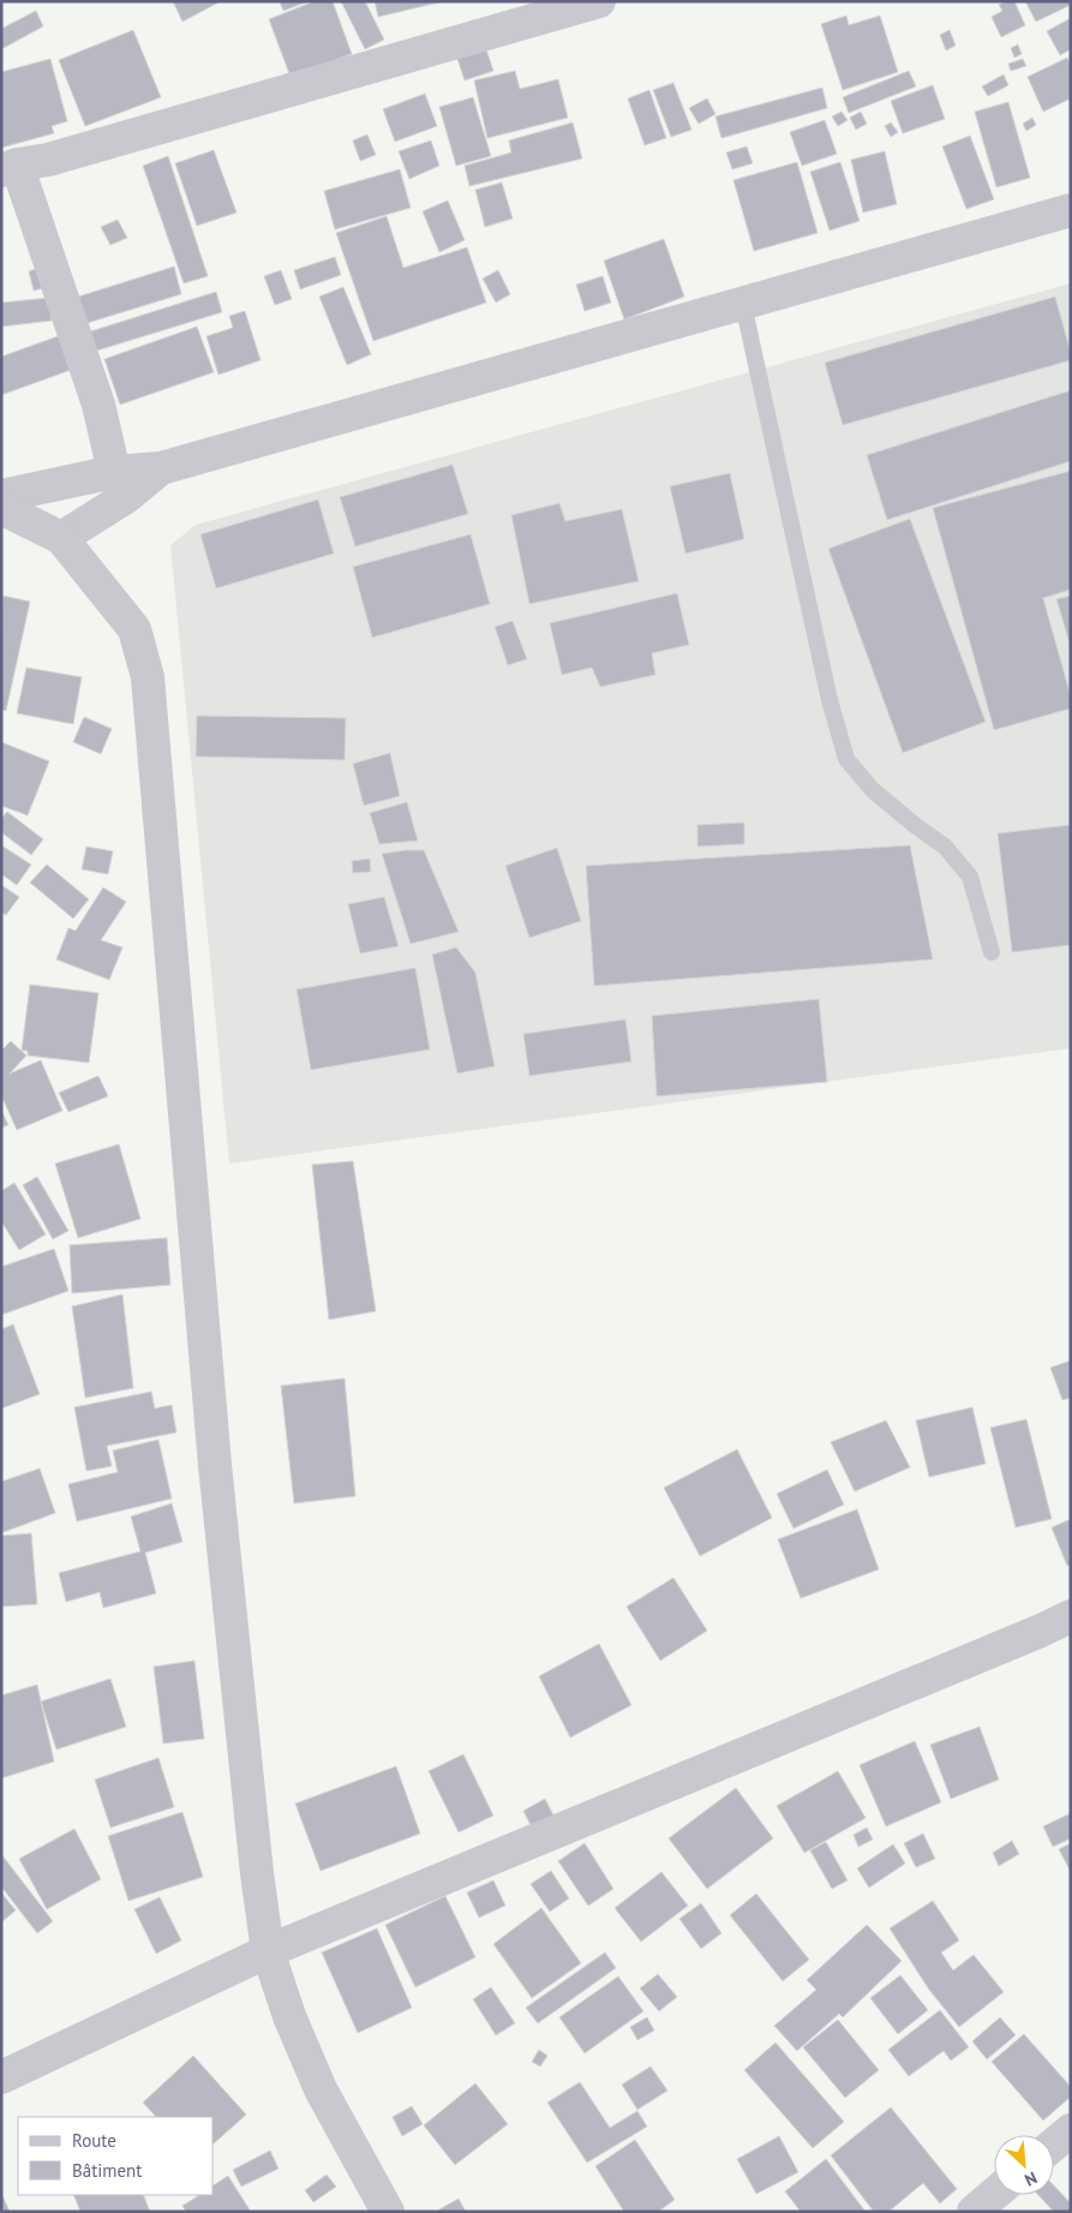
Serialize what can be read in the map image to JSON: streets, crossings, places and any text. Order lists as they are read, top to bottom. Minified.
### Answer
{"legend":["Route","Bâtiment"],"north":"bottom right"}
